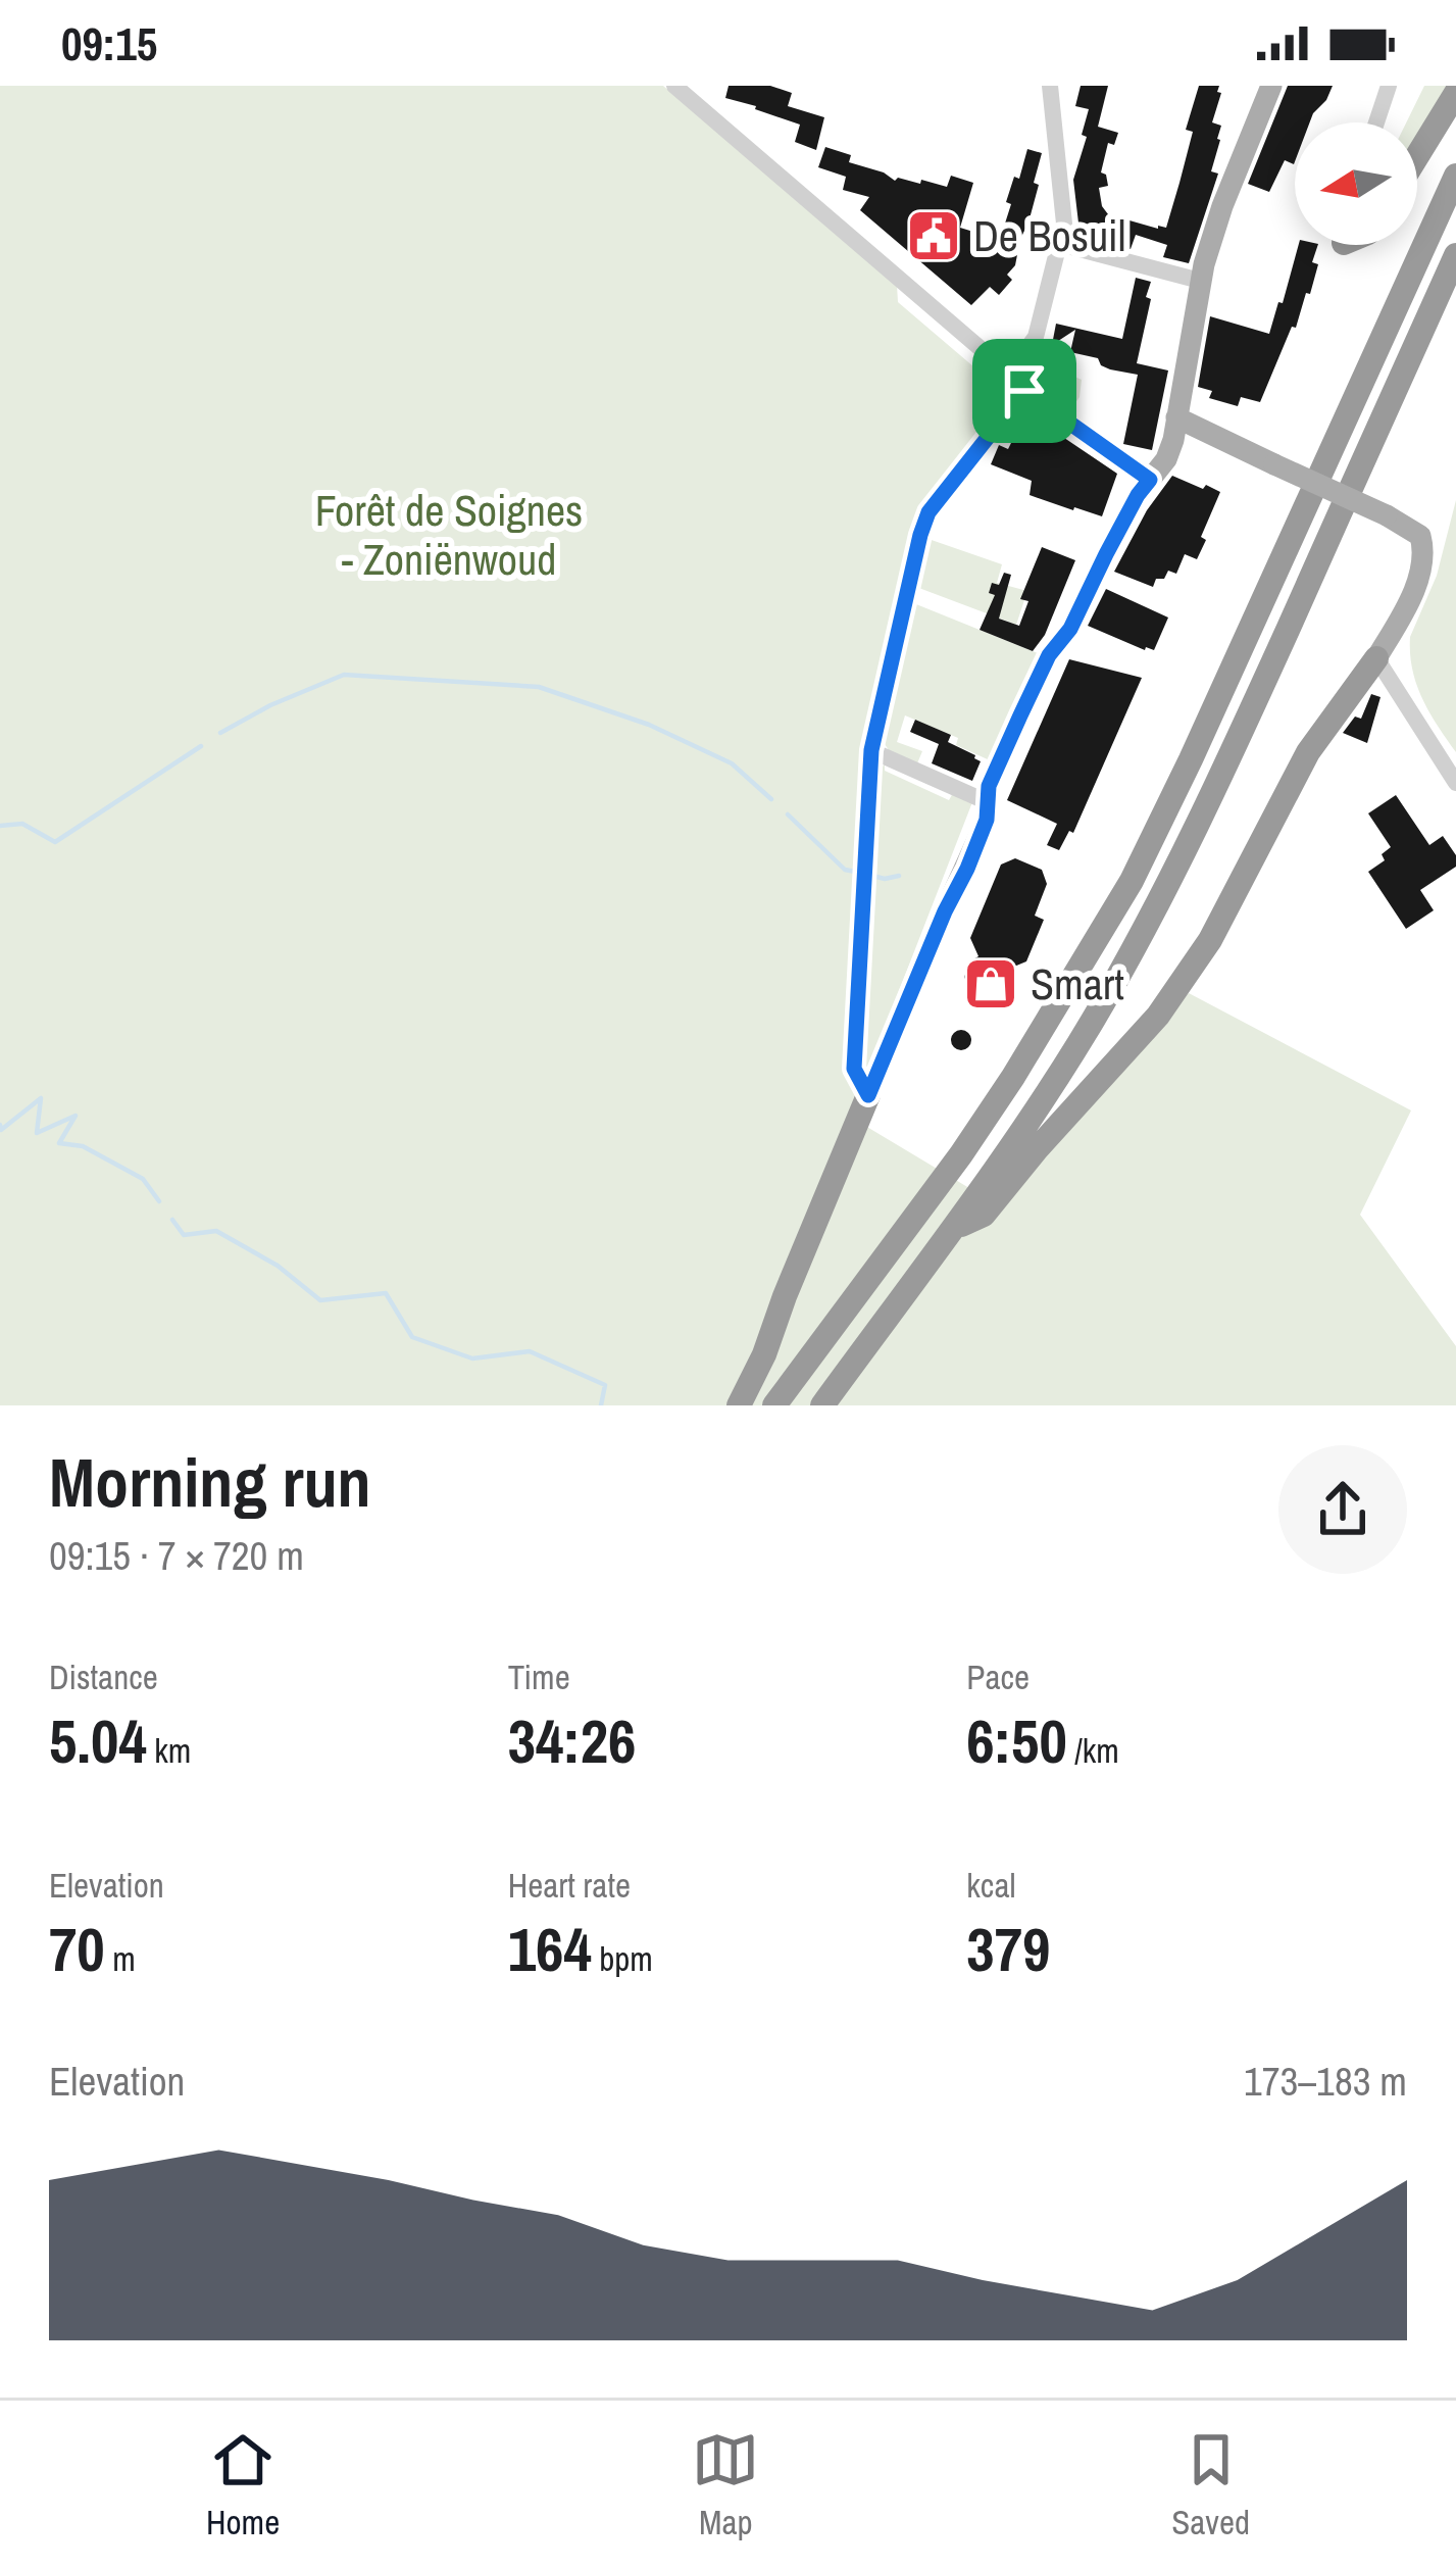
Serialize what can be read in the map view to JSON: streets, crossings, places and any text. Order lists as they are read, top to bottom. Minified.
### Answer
{"parks":["Forêt de Soignes - Zoniënwoud"],"places":{"public building":["De Bosuil"],"shop":["Smart"]},"north":"left","page":{"status":"09:15","heading":["Morning run","09:15 · 7 × 720 m"],"stats":[["Distance","5.04 km"],["Time","34:26"],["Pace","6:50 /km"],["Elevation","70 m"],["Heart rate","164 bpm"],["kcal","379"]],"chart":["Elevation","173–183 m"],"tabs":["Home","Map","Saved"]}}
